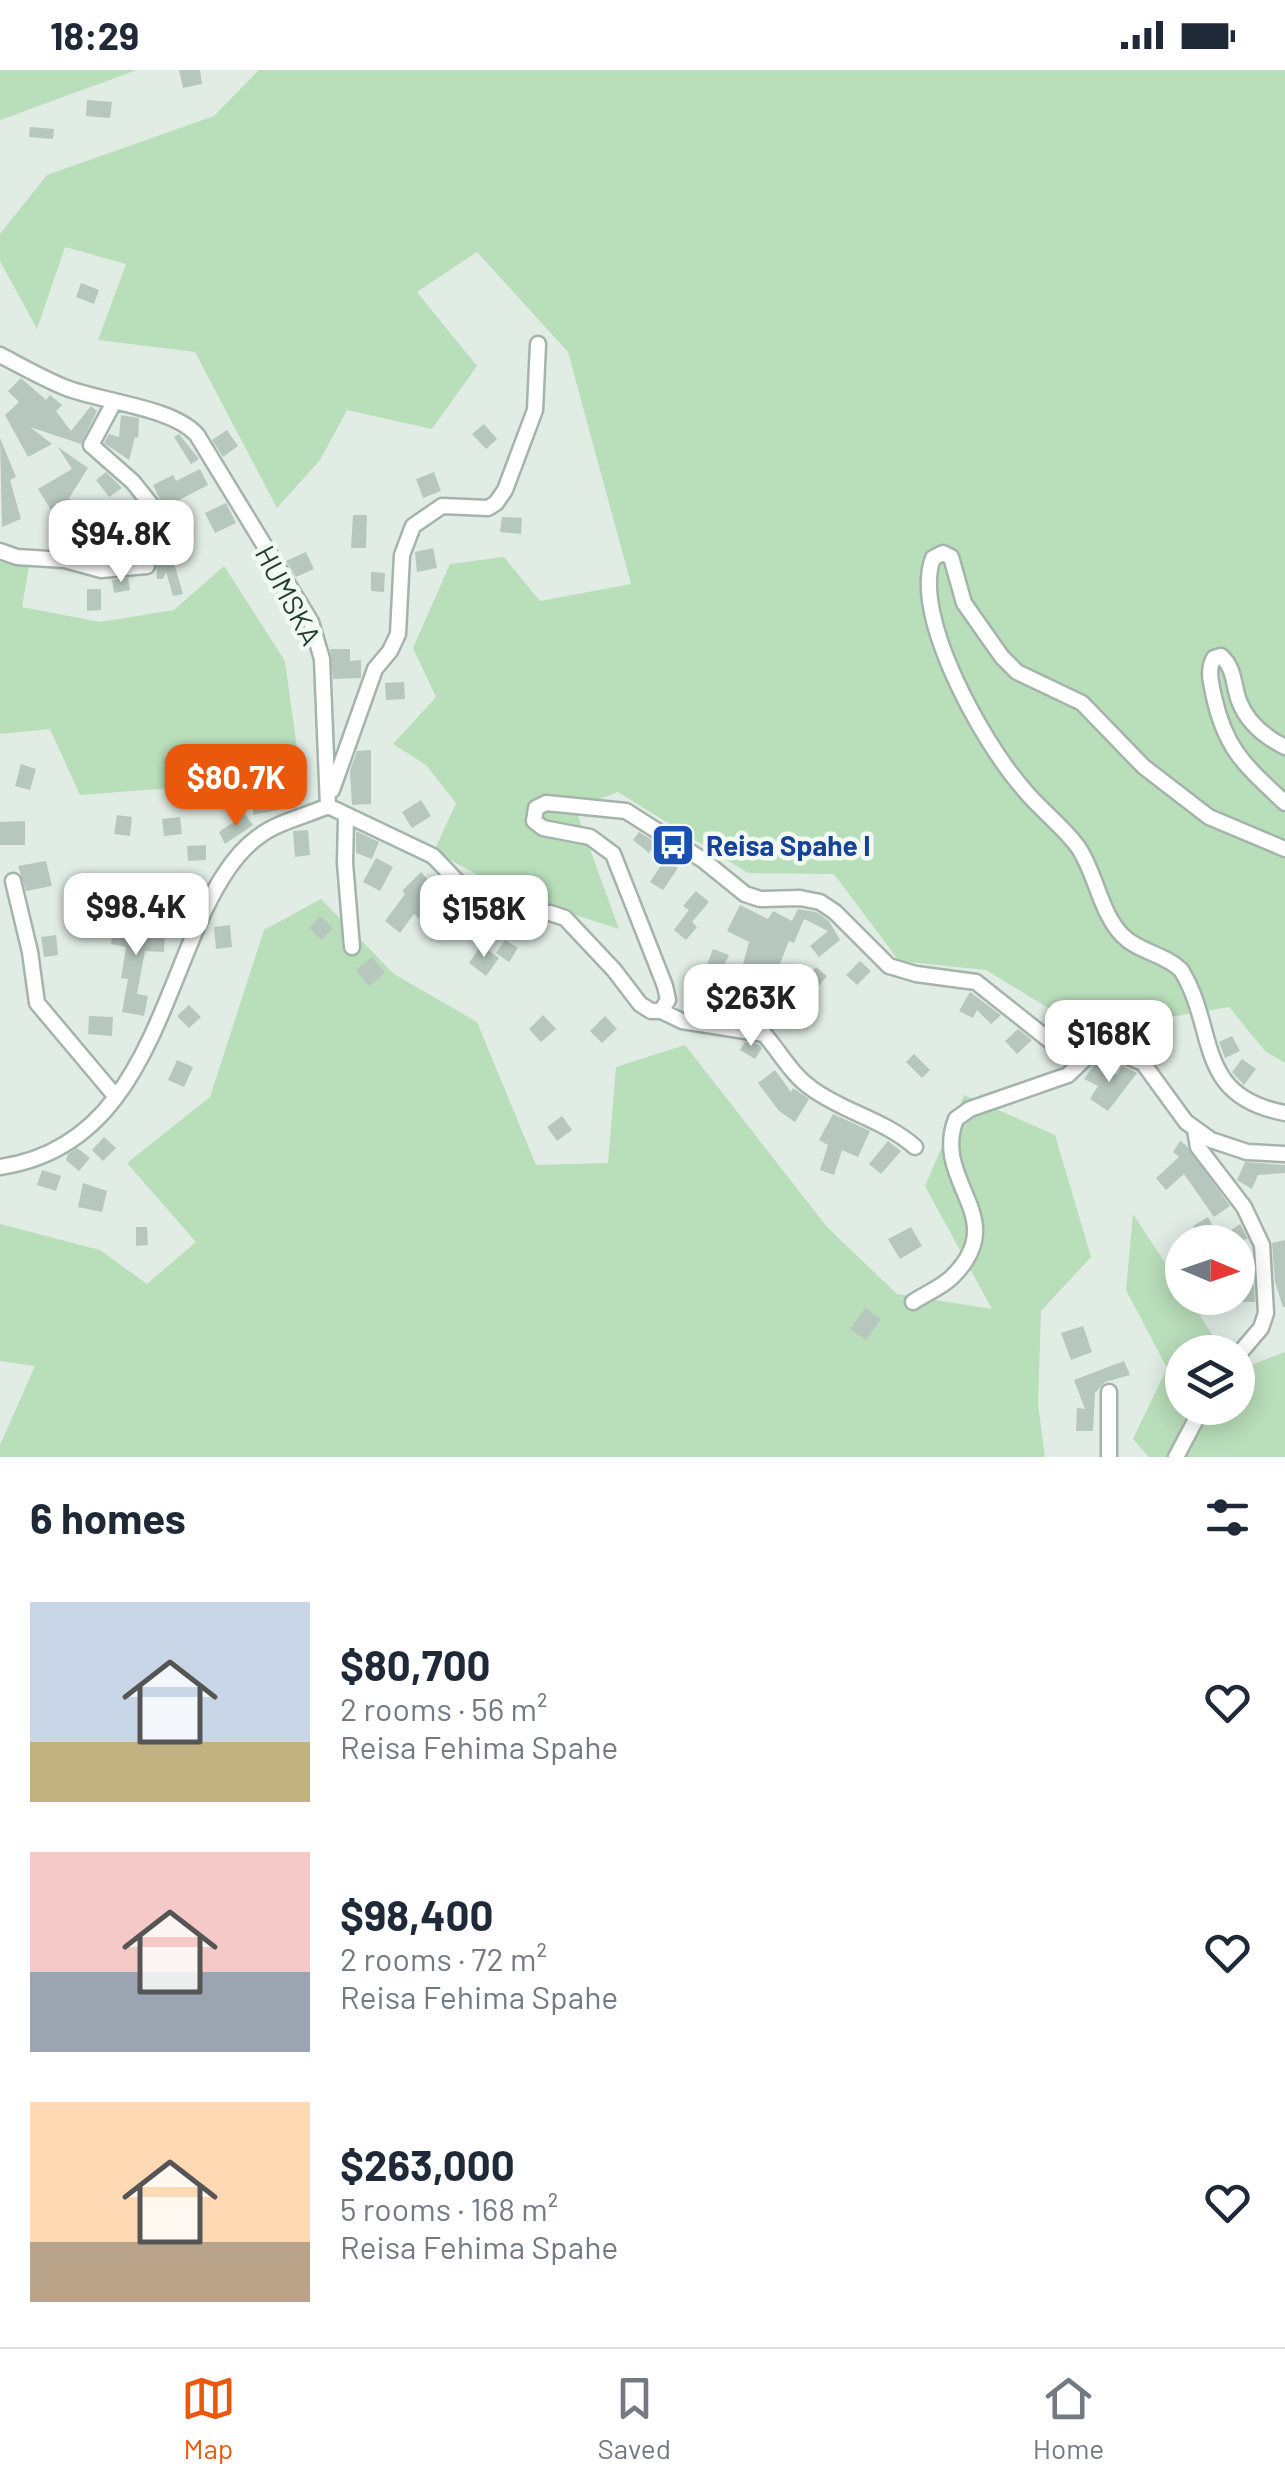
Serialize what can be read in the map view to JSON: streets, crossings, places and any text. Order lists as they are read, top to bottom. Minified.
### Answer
{"streets":{"street":["HUMSKA"]},"places":{"bus stop":["Reisa Spahe I"]},"north":"right","page":{"status":"18:29","price":["$94.8K","$80.7K","$98.4K","$158K","$263K","$168K"],"heading":"6 homes","list":[{"name":"$80,700","note":"2 rooms · 56 m² · Reisa Fehima Spahe"},{"name":"$98,400","note":"2 rooms · 72 m² · Reisa Fehima Spahe"},{"name":"$263,000","note":"5 rooms · 168 m² · Reisa Fehima Spahe"}],"tabs":["Map","Saved","Home"]}}
